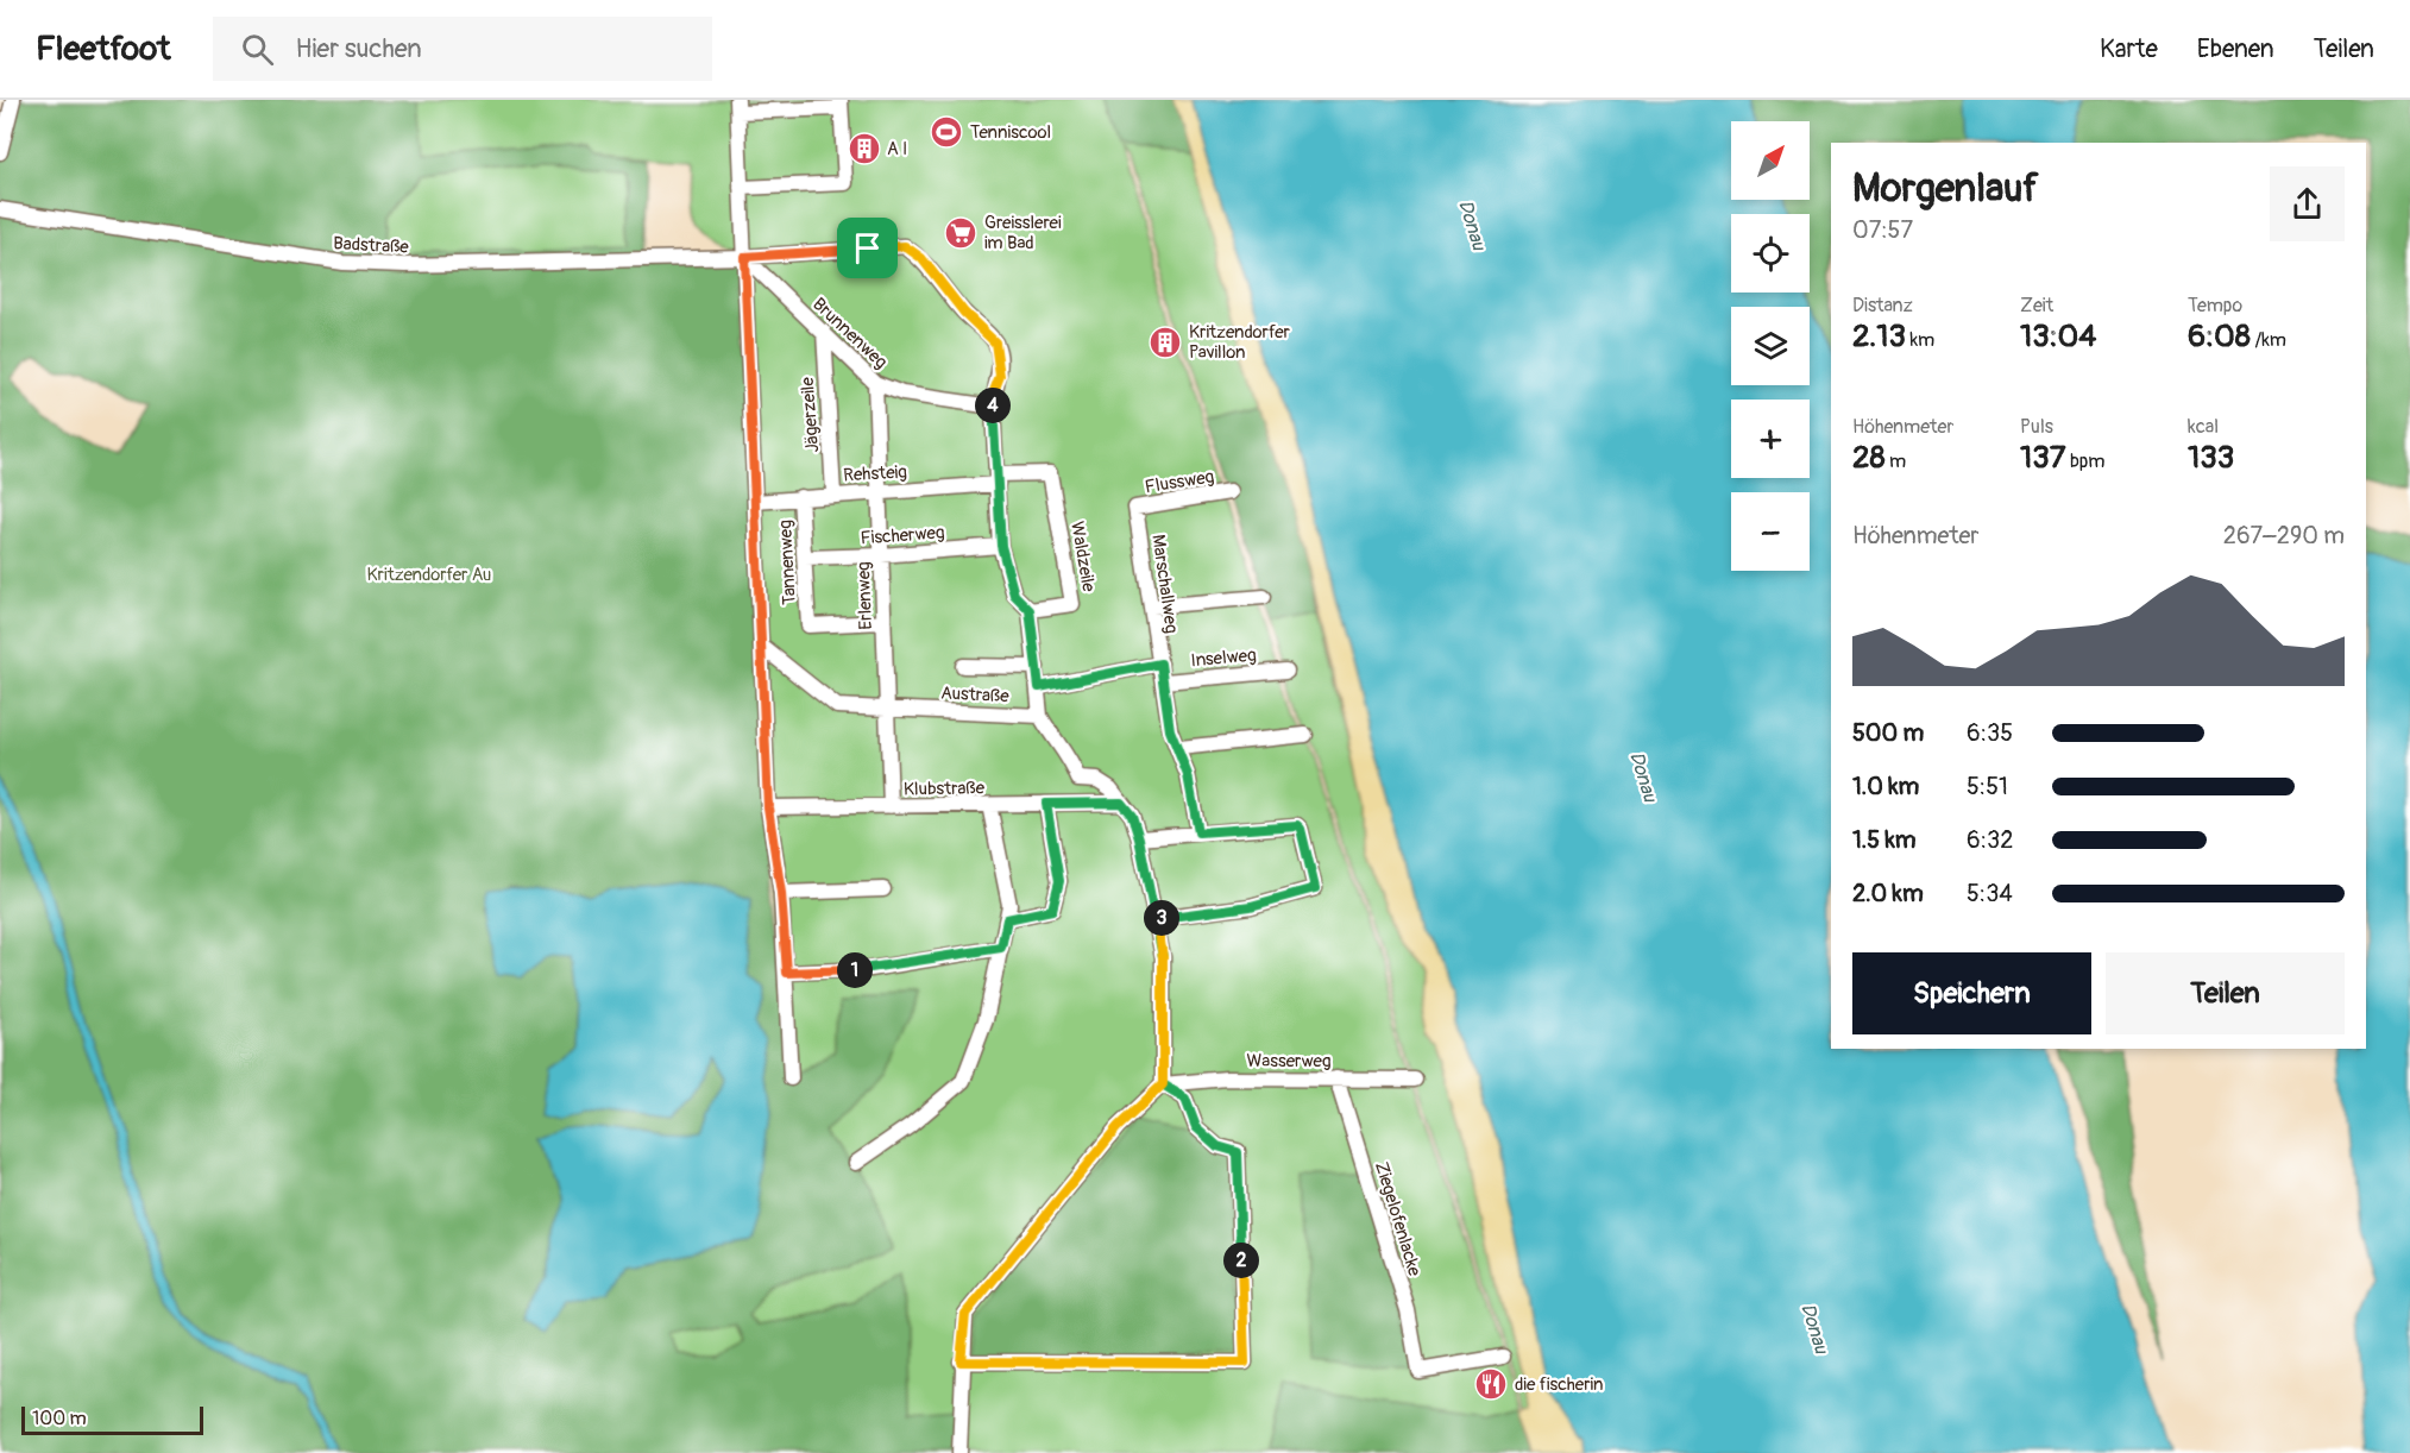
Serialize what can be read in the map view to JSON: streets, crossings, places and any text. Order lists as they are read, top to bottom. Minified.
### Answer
{"streets":{"street":["Badstraße","Brunnenweg","Jägerzeile","Rehsteig","Flussweg","Fischerweg","Waldzeile","Tannenweg","Marschallweg","Erlenweg","Inselweg","Austraße","Klubstraße","Wasserweg","Ziegelofenlacke"]},"crossings":[["Badstraße","Brunnenweg"],["Brunnenweg","Jägerzeile"],["Brunnenweg","Erlenweg"],["Jägerzeile","Rehsteig"],["Rehsteig","Waldzeile"],["Rehsteig","Tannenweg"],["Rehsteig","Erlenweg"],["Flussweg","Marschallweg"],["Fischerweg","Tannenweg"],["Fischerweg","Erlenweg"],["Tannenweg","Erlenweg"],["Marschallweg","Inselweg"],["Erlenweg","Austraße"],["Erlenweg","Klubstraße"],["Wasserweg","Ziegelofenlacke"]],"water":["Donau"],"parks":["Kritzendorfer Au"],"places":{"sports":["Tenniscool"],"building":["A I","Kritzendorfer Pavillon"],"supermarket":["Greisslerei im Bad"],"restaurant":["die fischerin"]},"scale_bar":"100 m","north":"top right","page":{"header":"Fleetfoot","search":"Hier suchen","nav":["Karte","Ebenen","Teilen"],"map_buttons":["+","−"],"heading":["Morgenlauf","07:57"],"stats":[["Distanz","2.13 km"],["Zeit","13:04"],["Tempo","6:08 /km"],["Höhenmeter","28 m"],["Puls","137 bpm"],["kcal","133"]],"pins":["4","3","1","2"],"chart":["Höhenmeter","267–290 m"],"list":[{"name":"500 m","note":"6:35"},{"name":"1.0 km","note":"5:51"},{"name":"1.5 km","note":"6:32"},{"name":"2.0 km","note":"5:34"}],"buttons":["Speichern","Teilen"],"scale":"100 m"}}
